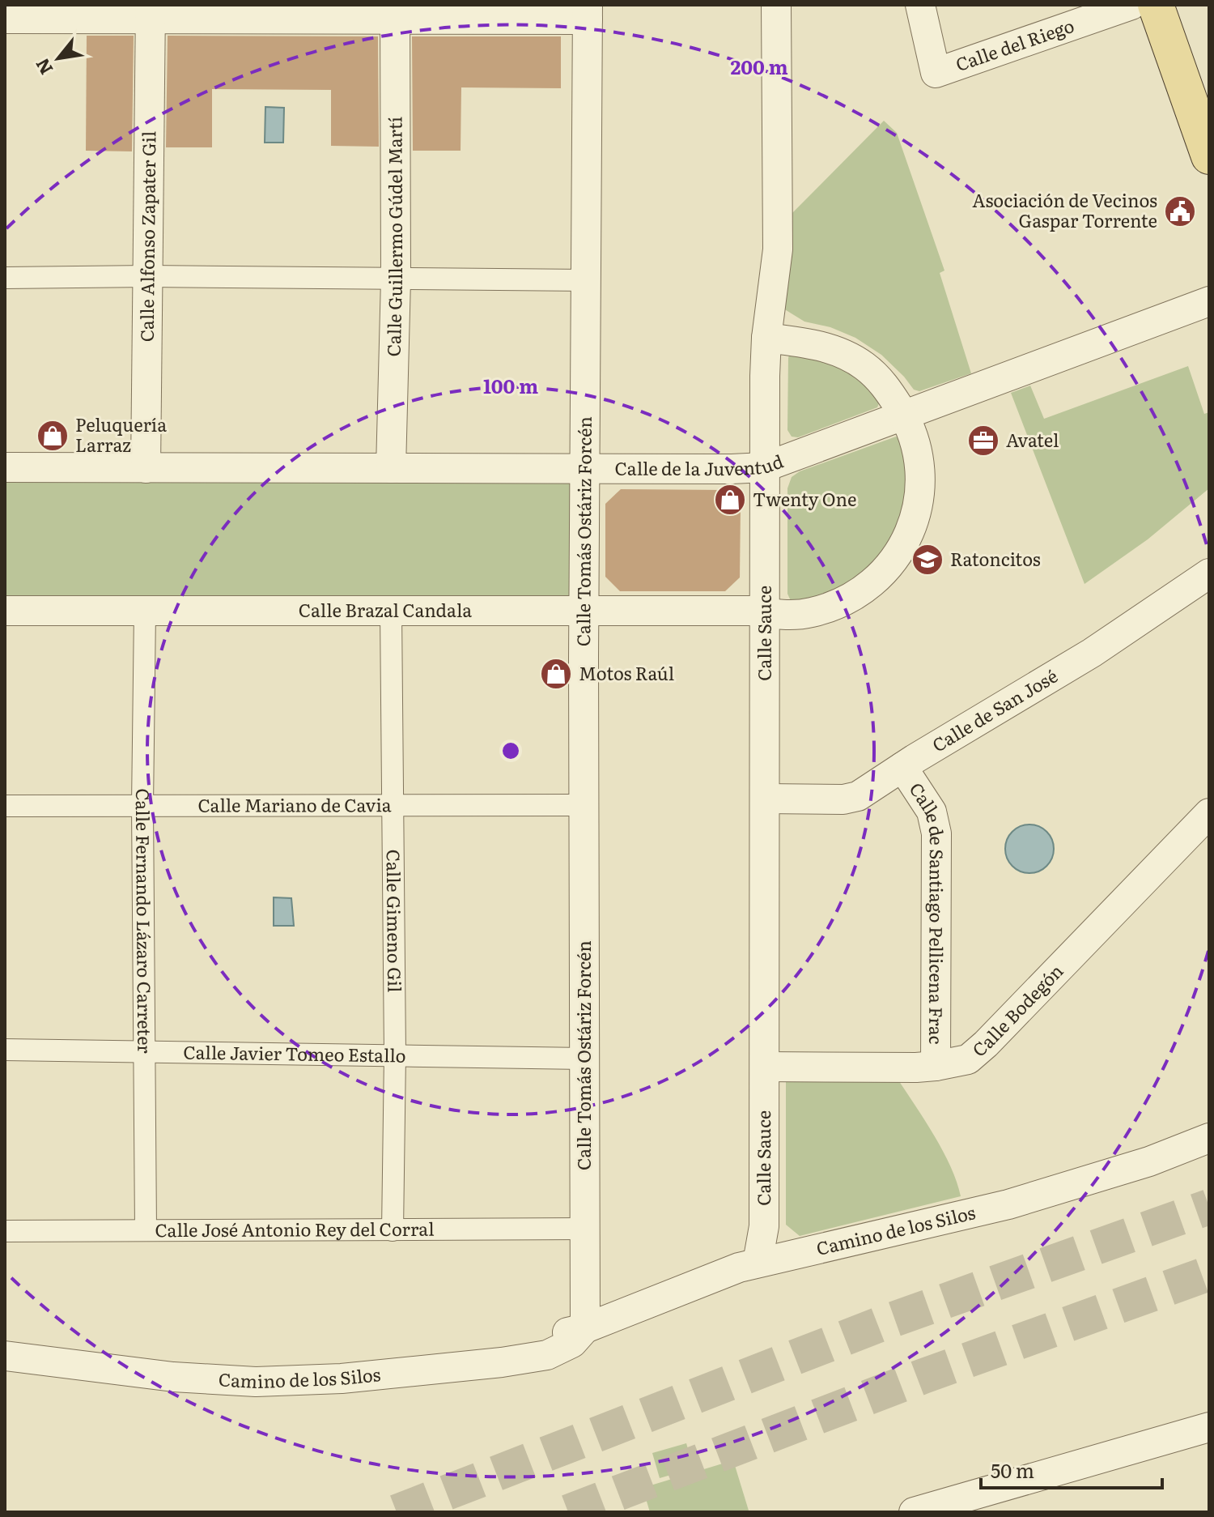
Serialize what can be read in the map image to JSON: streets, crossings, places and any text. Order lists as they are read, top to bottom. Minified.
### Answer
{"streets":{"street":["Calle del Riego","Calle Alfonso Zapater Gil","Calle Guillermo Gúdel Martí","Calle de la Juventud","Calle Tomás Ostáriz Forcén","Calle Brazal Candala","Calle Sauce","Calle de San José","Calle Mariano de Cavia","Calle de Santiago Pellicena Frac","Calle Fernando Lázaro Carreter","Calle Gimeno Gil","Calle Bodegón","Calle Javier Tomeo Estallo","Calle José Antonio Rey del Corral","Camino de los Silos"]},"crossings":[["Calle Alfonso Zapater Gil","Calle de la Juventud"],["Calle Guillermo Gúdel Martí","Calle de la Juventud"],["Calle de la Juventud","Calle Tomás Ostáriz Forcén"],["Calle de la Juventud","Calle Brazal Candala"],["Calle de la Juventud","Calle Sauce"],["Calle Tomás Ostáriz Forcén","Calle Brazal Candala"],["Calle Tomás Ostáriz Forcén","Calle Mariano de Cavia"],["Calle Tomás Ostáriz Forcén","Calle Javier Tomeo Estallo"],["Calle Tomás Ostáriz Forcén","Calle José Antonio Rey del Corral"],["Calle Tomás Ostáriz Forcén","Camino de los Silos"],["Calle Brazal Candala","Calle Sauce"],["Calle Brazal Candala","Calle Fernando Lázaro Carreter"],["Calle Brazal Candala","Calle Gimeno Gil"],["Calle Sauce","Calle de San José"],["Calle Sauce","Calle Bodegón"],["Calle Sauce","Camino de los Silos"],["Calle de San José","Calle de Santiago Pellicena Frac"],["Calle Mariano de Cavia","Calle Fernando Lázaro Carreter"],["Calle Mariano de Cavia","Calle Gimeno Gil"],["Calle de Santiago Pellicena Frac","Calle Bodegón"],["Calle Fernando Lázaro Carreter","Calle Javier Tomeo Estallo"],["Calle Fernando Lázaro Carreter","Calle José Antonio Rey del Corral"],["Calle Gimeno Gil","Calle Javier Tomeo Estallo"],["Calle Gimeno Gil","Calle José Antonio Rey del Corral"]],"places":{"public building":["Asociación de Vecinos Gaspar Torrente"],"shop":["Peluquería Larraz","Twenty One","Motos Raúl"],"office":["Avatel"],"school or university":["Ratoncitos"]},"scale_bar":"50 m","north":"bottom left","rings":["200 m","100 m"]}
